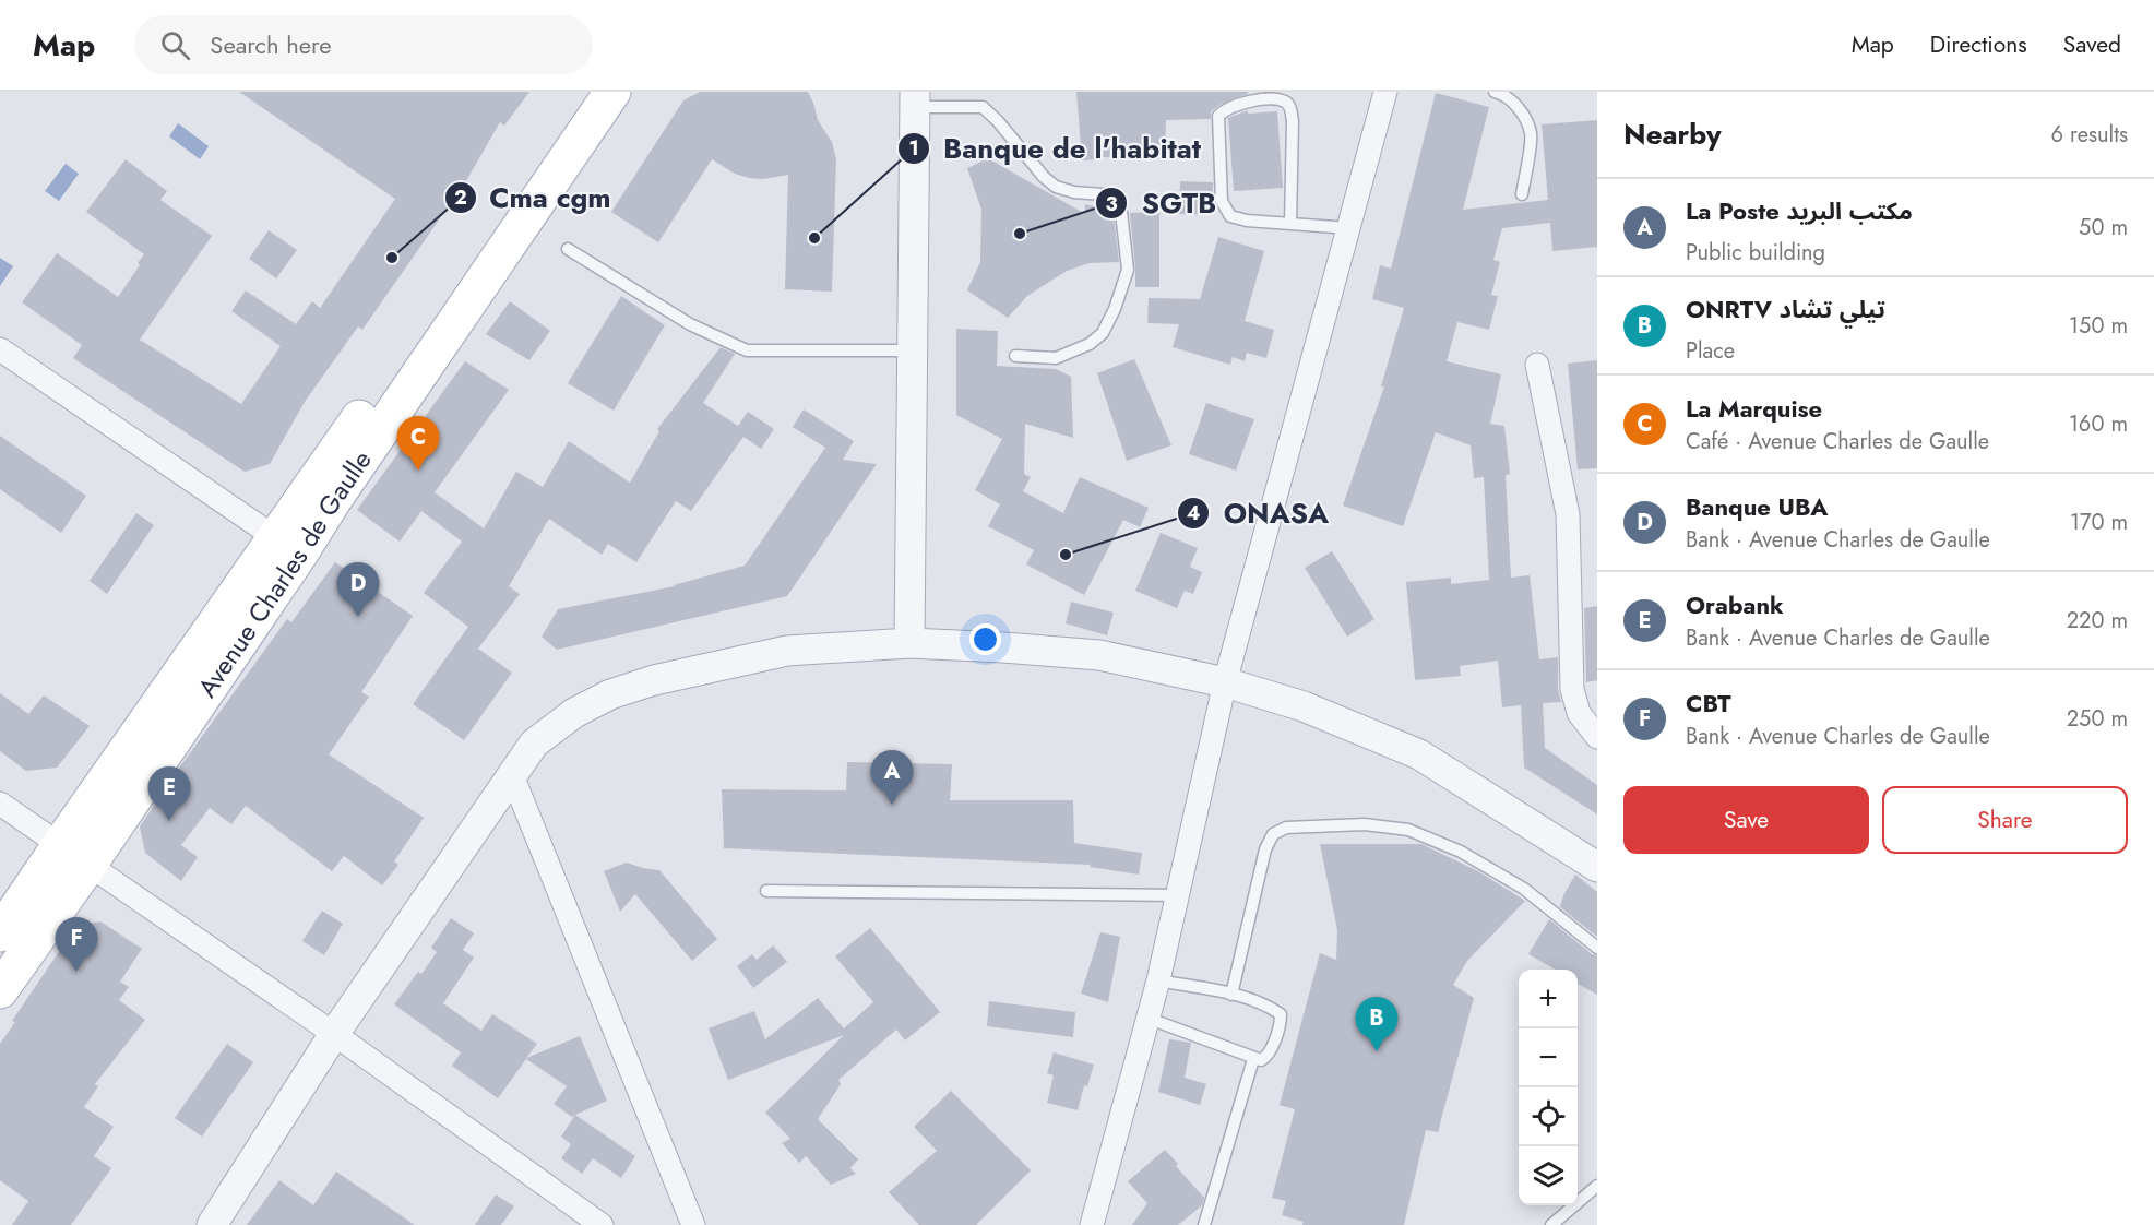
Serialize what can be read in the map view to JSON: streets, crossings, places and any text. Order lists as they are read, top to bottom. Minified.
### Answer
{"streets":{"main road":["Avenue Charles de Gaulle"]},"places":["SGTB","Banque de l'habitat","Cma cgm","ONASA"],"page":{"header":"Map","search":"Search here","nav":["Map","Directions","Saved"],"heading":["Nearby","6 results"],"list":[{"mark":"A","name":"La Poste مكتب البريد","note":"Public building","value":"50 m"},{"mark":"B","name":"ONRTV تيلي تشاد","note":"Place","value":"150 m"},{"mark":"C","name":"La Marquise","note":"Café · Avenue Charles de Gaulle","value":"160 m"},{"mark":"D","name":"Banque UBA","note":"Bank · Avenue Charles de Gaulle","value":"170 m"},{"mark":"E","name":"Orabank","note":"Bank · Avenue Charles de Gaulle","value":"220 m"},{"mark":"F","name":"CBT","note":"Bank · Avenue Charles de Gaulle","value":"250 m"}],"pins":["C","D","A","E","F","B"],"buttons":["Save","Share"],"map_buttons":["+","−"]}}
